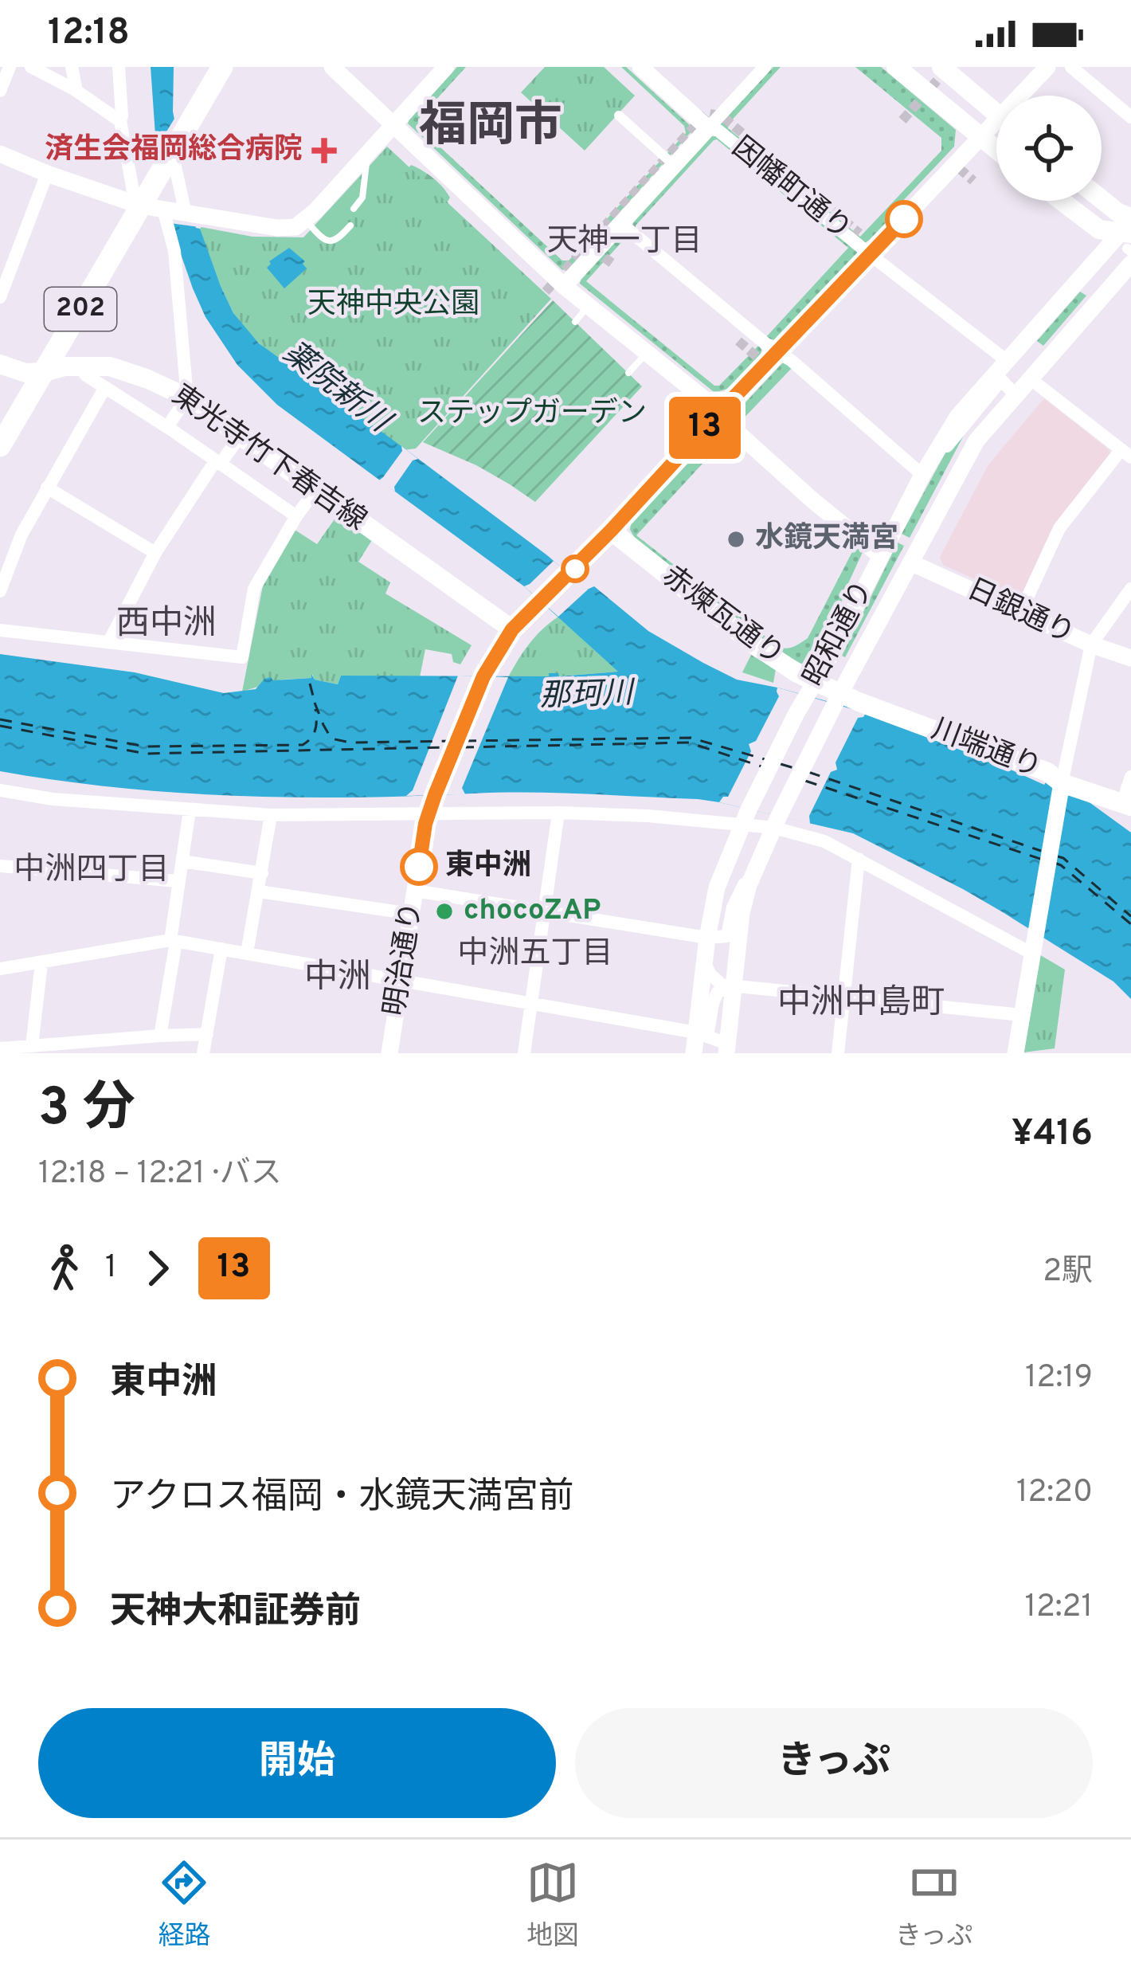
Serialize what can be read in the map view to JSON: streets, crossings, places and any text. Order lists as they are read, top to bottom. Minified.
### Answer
{"streets":{"highway":["202"],"main road":["東光寺竹下春吉線","赤煉瓦通り","川端通り"],"street":["因幡町通り","日銀通り","昭和通り","明治通り"]},"crossings":[["因幡町通り","昭和通り"],["因幡町通り","明治通り"],["202","東光寺竹下春吉線"],["東光寺竹下春吉線","明治通り"],["日銀通り","昭和通り"],["赤煉瓦通り","昭和通り"],["赤煉瓦通り","川端通り"],["赤煉瓦通り","明治通り"],["昭和通り","川端通り"]],"districts":["福岡市","天神一丁目","西中洲","中洲四丁目","中洲五丁目","中洲","中洲中島町"],"water":["薬院新川","那珂川"],"parks":["天神中央公園","ステップガーデン"],"places":{"health":["済生会福岡総合病院"],"other":["水鏡天満宮","東中洲","chocoZAP"]},"lines":["bus line 13"],"page":{"status":"12:18","on_map":"13","heading":["3 分","12:18 – 12:21 · バス","¥416"],"legs":["1","13","2駅"],"list":[{"name":"東中洲","value":"12:19"},{"name":"アクロス福岡・水鏡天満宮前","value":"12:20"},{"name":"天神大和証券前","value":"12:21"}],"buttons":["開始","きっぷ"],"tabs":["経路","地図","きっぷ"]}}
